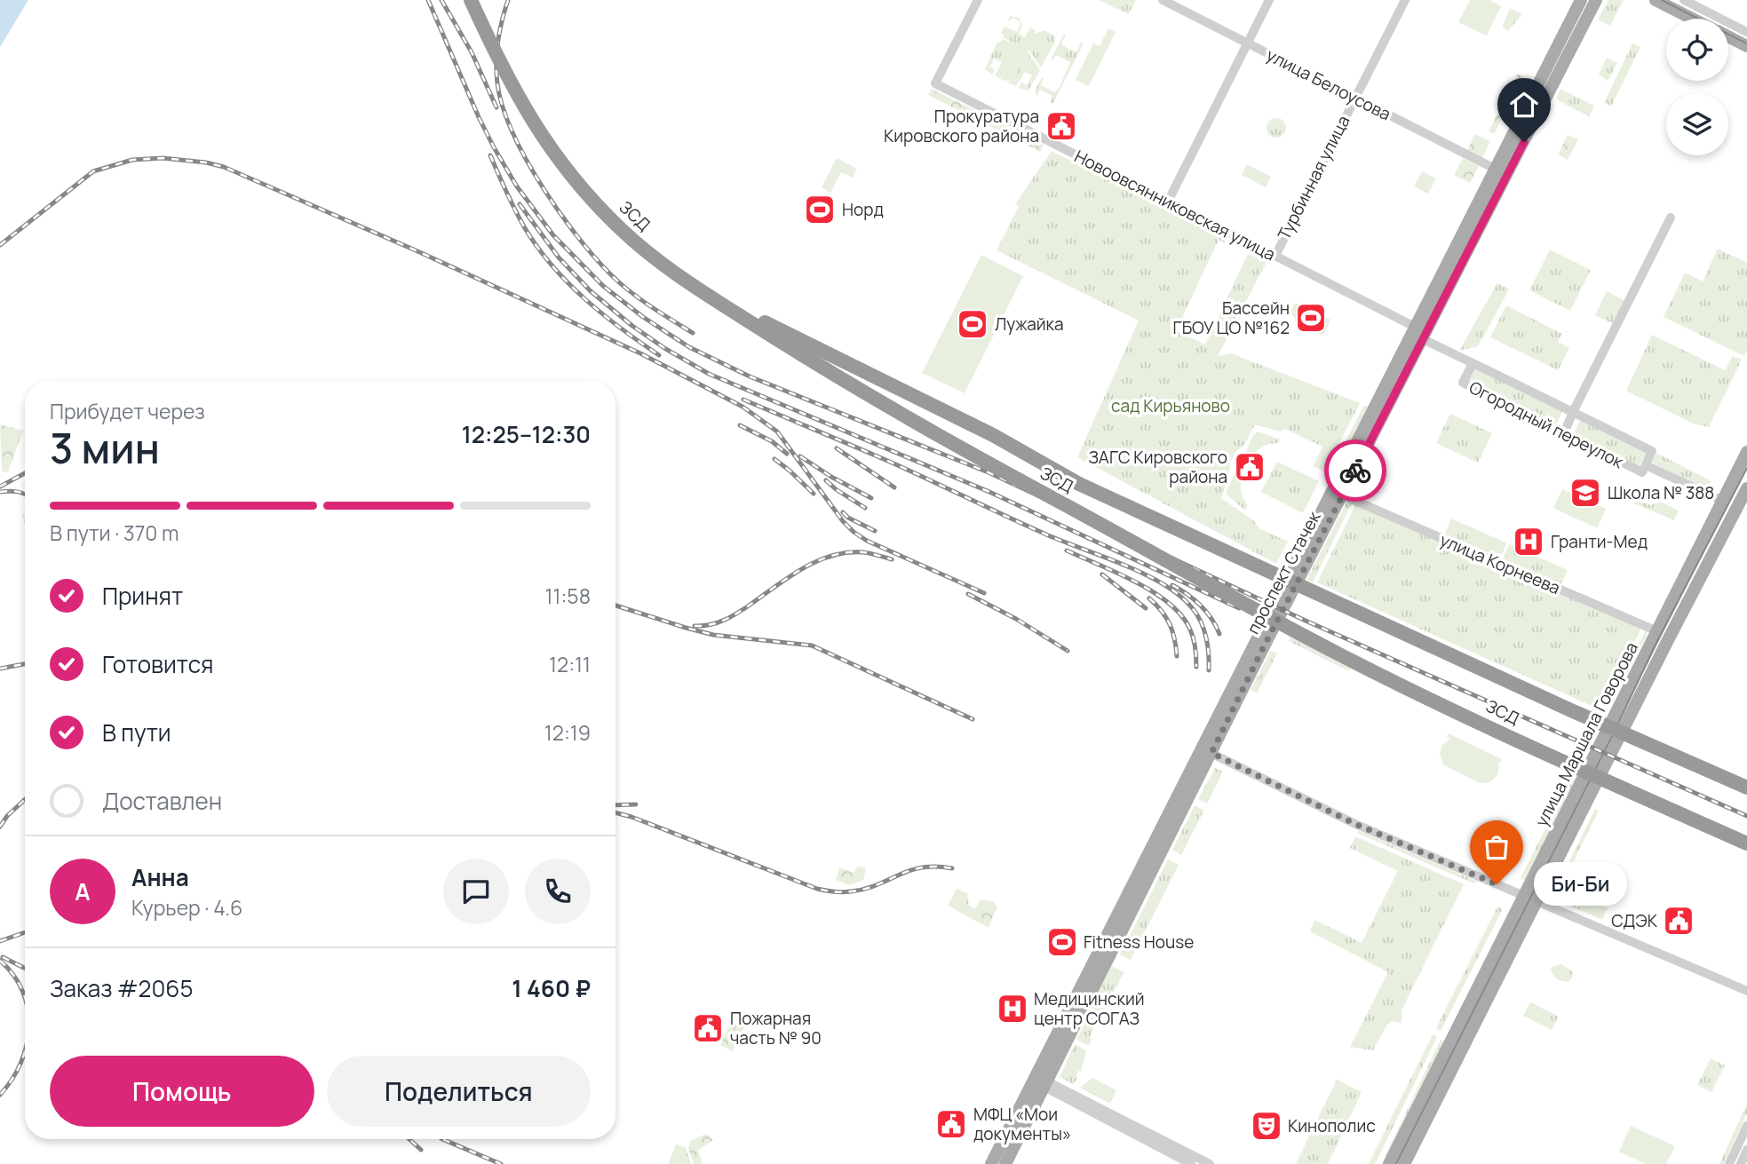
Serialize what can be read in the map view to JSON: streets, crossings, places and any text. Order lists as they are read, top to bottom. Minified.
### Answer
{"streets":{"highway":["ЗСД"],"main road":["проспект Стачек","улица Маршала Говорова"],"street":["улица Белоусова","Турбинная улица","Новоовсянниковская улица","Огородный переулок","улица Корнеева"]},"crossings":[["улица Белоусова","Турбинная улица"],["улица Белоусова","проспект Стачек"],["Турбинная улица","Новоовсянниковская улица"],["Новоовсянниковская улица","проспект Стачек"],["Огородный переулок","проспект Стачек"],["Огородный переулок","улица Маршала Говорова"],["улица Корнеева","проспект Стачек"],["улица Корнеева","улица Маршала Говорова"]],"parks":["сад Кирьяново"],"places":{"public building":["Прокуратура Кировского района","ЗАГС Кировского района","СДЭК","Пожарная часть № 90","МФЦ «Мои документы»"],"sports":["Норд","Бассейн ГБОУ ЦО №162","Лужайка","Fitness House"],"school or university":["Школа № 388"],"hospital":["Гранти-Мед","Медицинский центр СОГАЗ"],"other":["Би-Би"],"theatre":["Кинополис"]},"page":{"heading":["3 мин","Прибудет через","12:25–12:30"],"panel":["Анна","Курьер · 4.6","Заказ #2065","1 460 ₽"],"bar":"В пути · 370 m","list":[["Принят","11:58"],["Готовится","12:11"],["В пути","12:19"],"Доставлен"],"round":"А","bubble":"Би-Би","buttons":["Помощь","Поделиться"]}}
